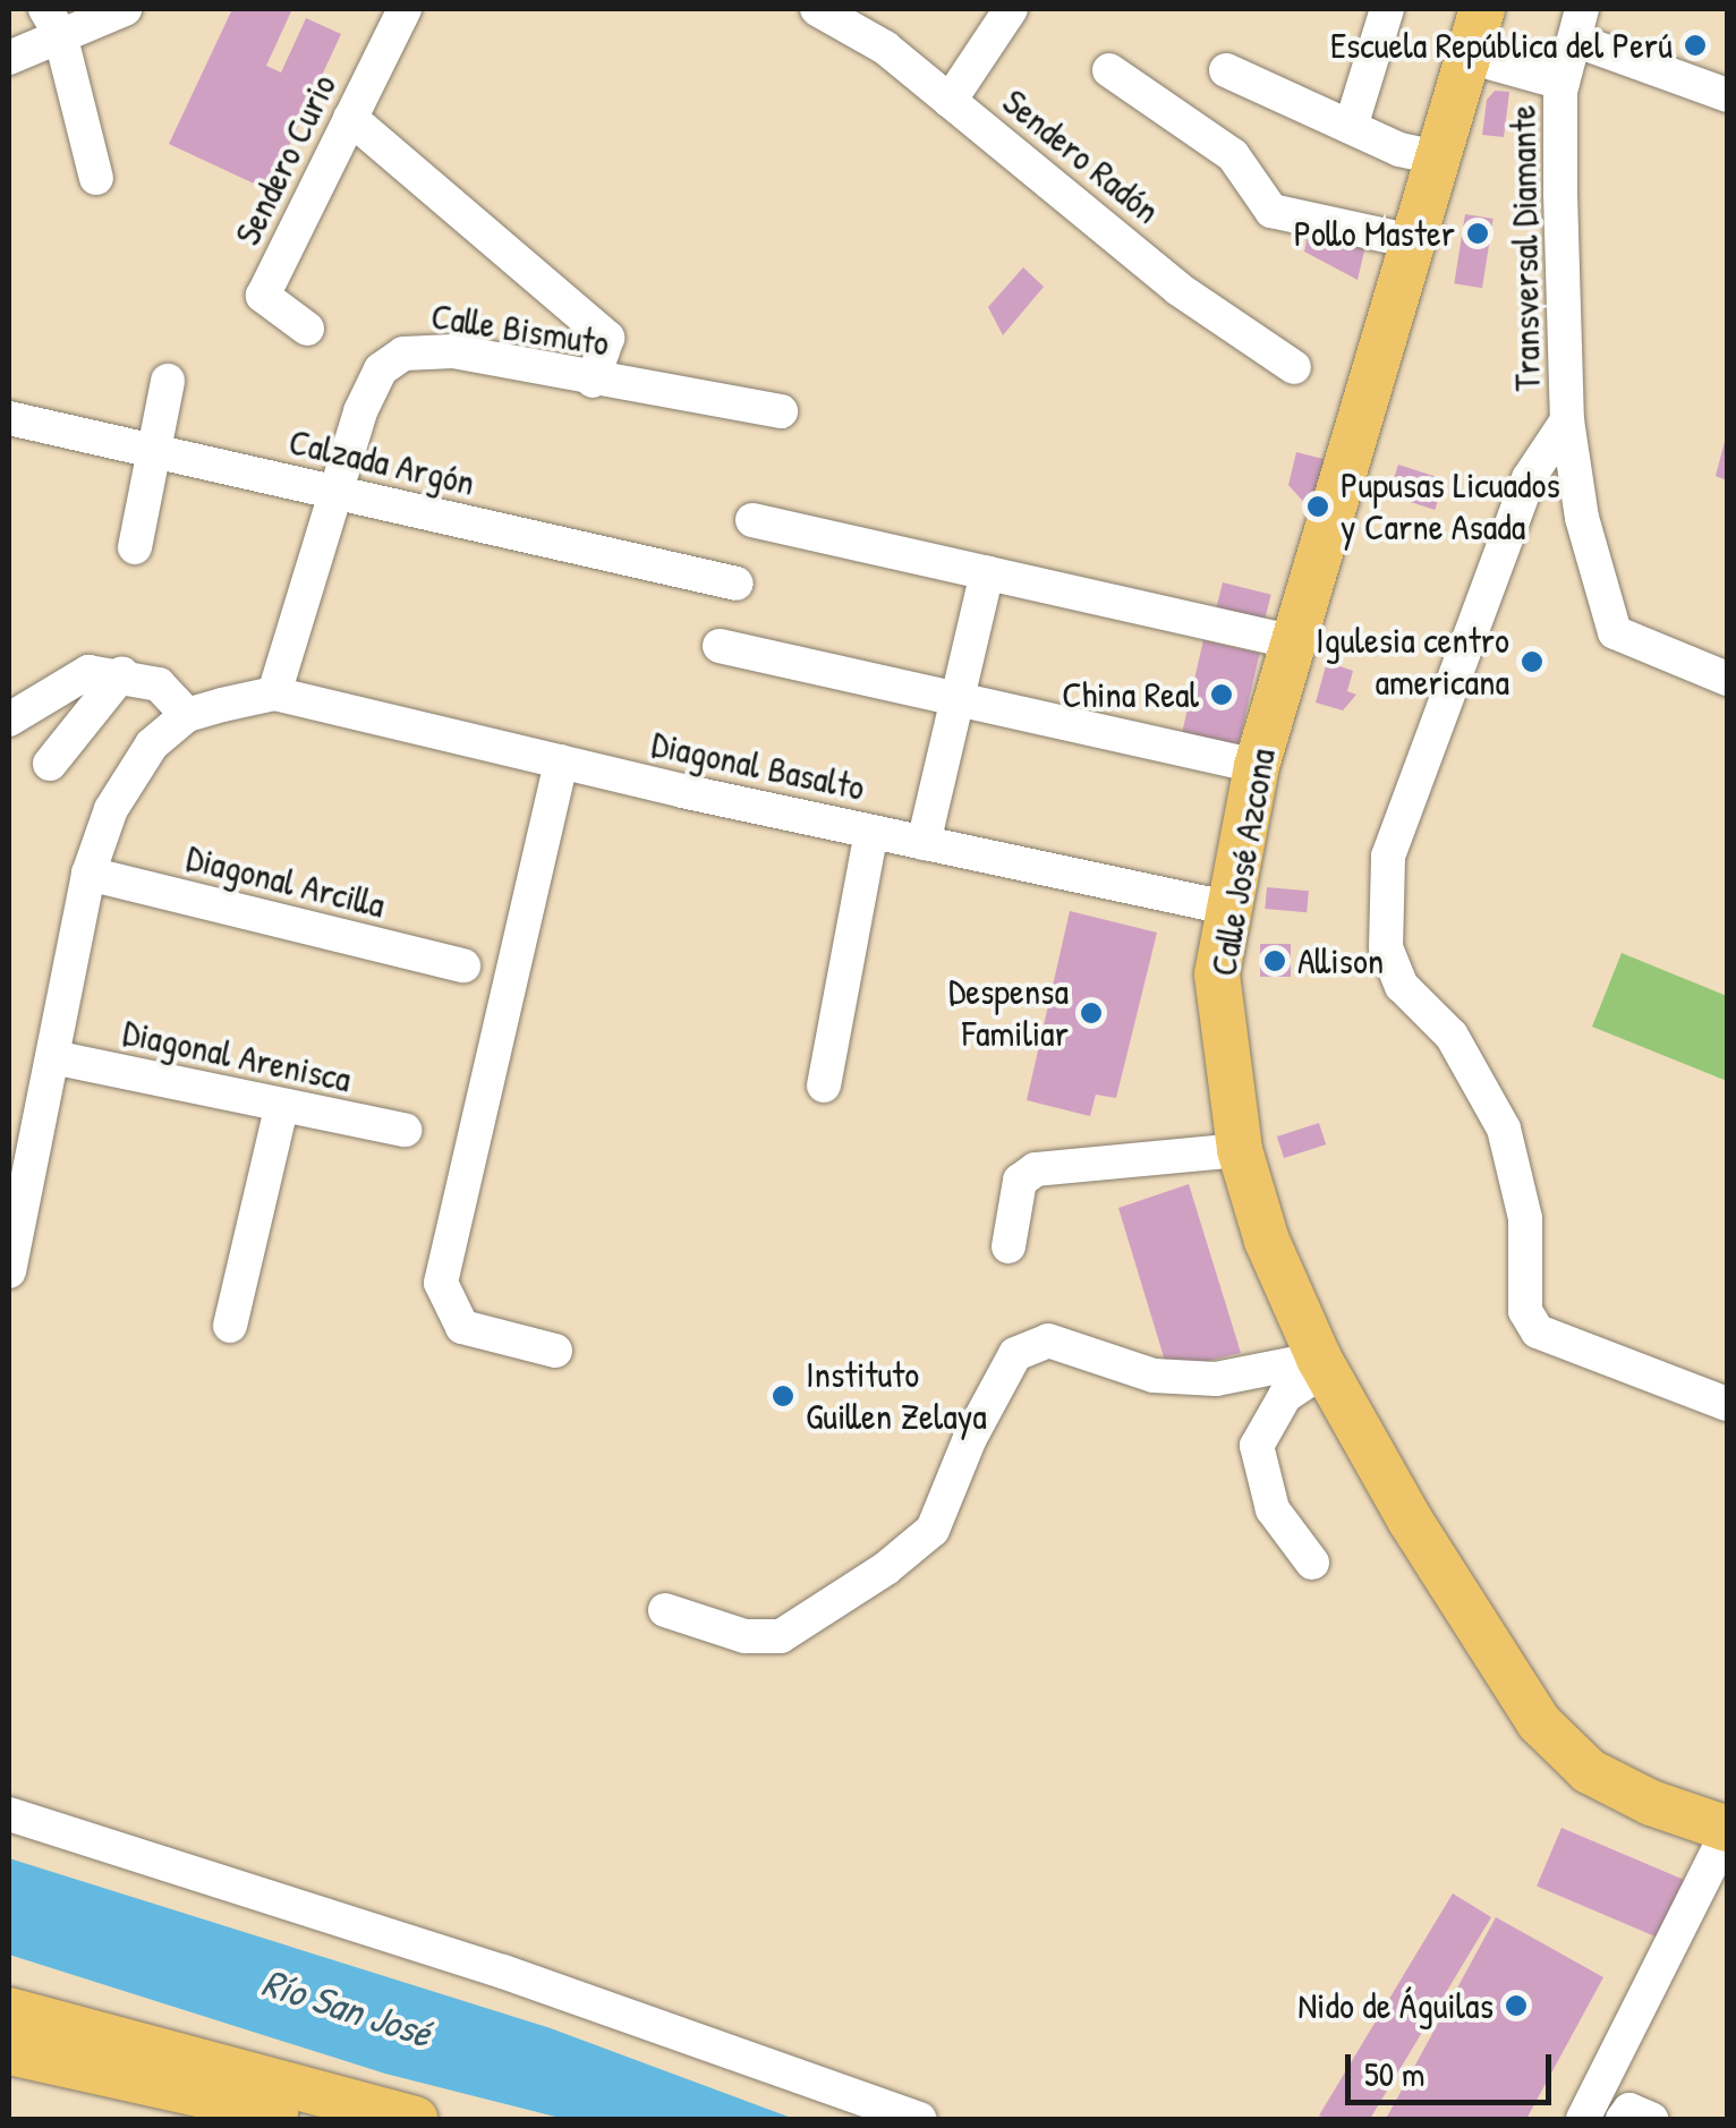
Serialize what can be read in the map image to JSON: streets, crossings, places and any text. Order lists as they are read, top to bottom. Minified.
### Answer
{"streets":{"main road":["Calle José Azcona"],"street":["Sendero Radón","Sendero Curio","Transversal Diamante","Calle Bismuto","Calzada Argón","Diagonal Basalto","Diagonal Arcilla","Diagonal Arenisca"]},"crossings":[["Calle Bismuto","Calzada Argón"],["Calle Bismuto","Diagonal Basalto"],["Diagonal Basalto","Calle José Azcona"]],"water":["Río San José"],"places":["Escuela República del Perú","Pollo Master","Pupusas Licuados y Carne Asada","Igulesia centro americana","China Real","Allison","Despensa Familiar","Instituto Guillen Zelaya","Nido de Águilas"],"scale_bar":"50 m"}
